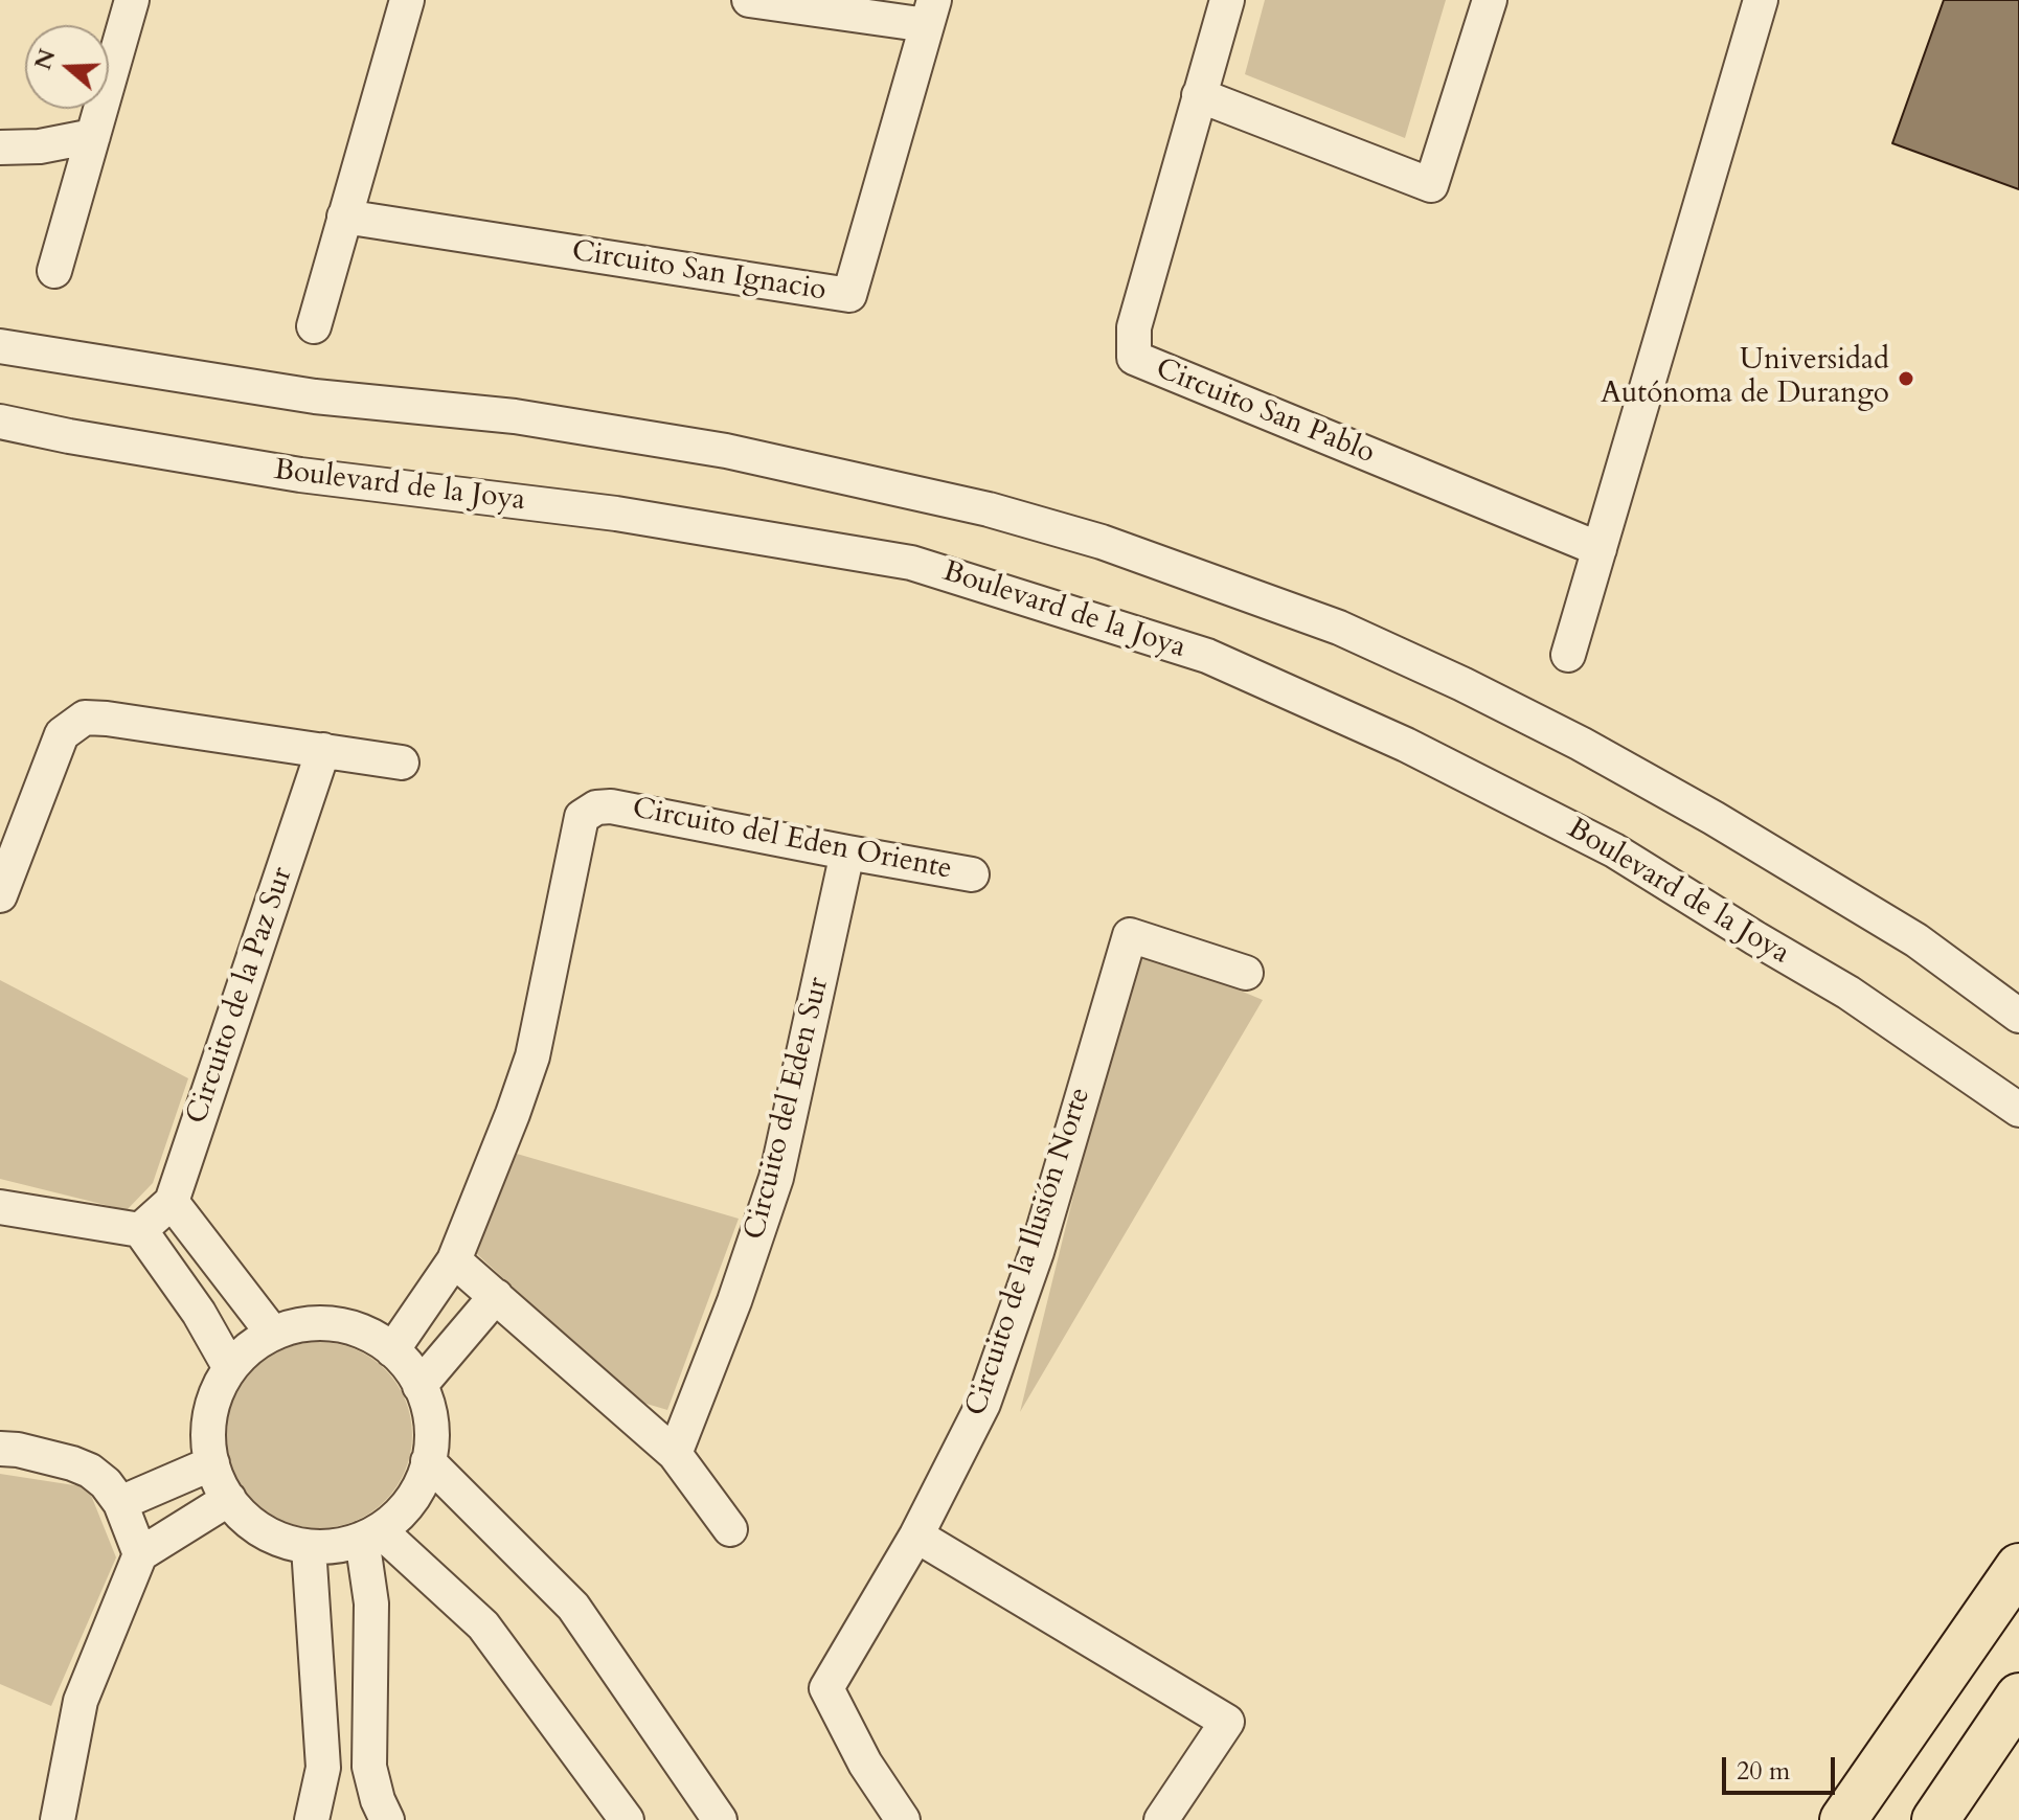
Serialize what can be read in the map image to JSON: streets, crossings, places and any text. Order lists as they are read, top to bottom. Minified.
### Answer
{"streets":{"street":["Circuito San Ignacio","Circuito San Pablo","Boulevard de la Joya","Circuito del Eden Oriente","Circuito de la Paz Sur","Circuito del Eden Sur","Circuito de la Ilusión Norte"]},"crossings":[["Circuito del Eden Oriente","Circuito del Eden Sur"]],"places":["Universidad Autónoma de Durango"],"scale_bar":"20 m","north":"left"}
